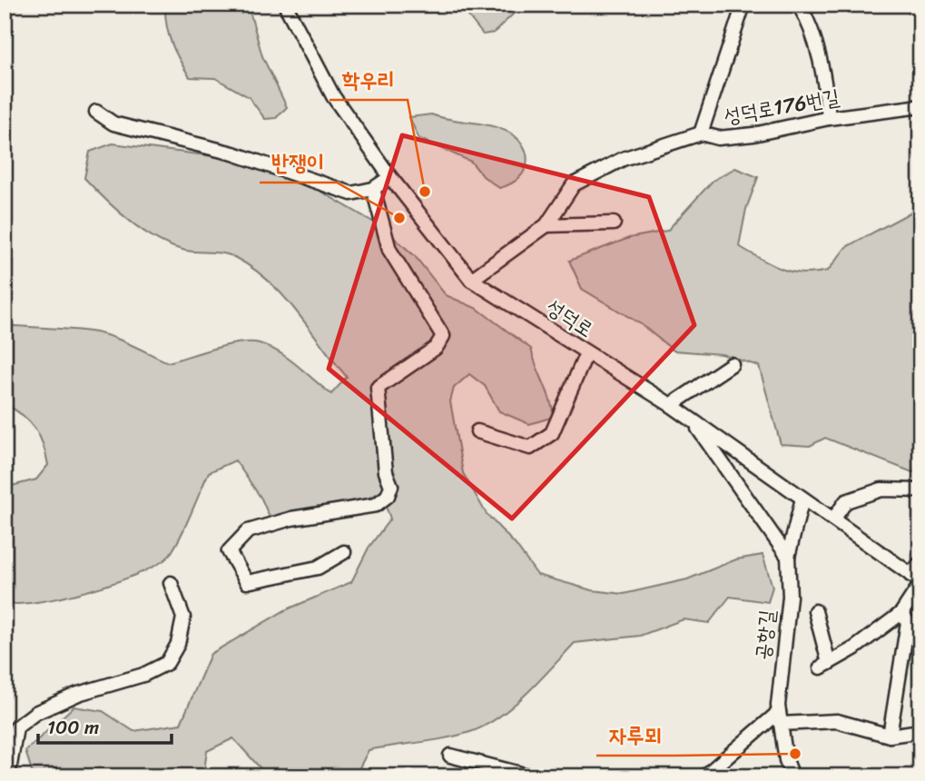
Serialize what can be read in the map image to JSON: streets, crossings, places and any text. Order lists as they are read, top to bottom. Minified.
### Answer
{"streets":{"street":["성덕로176번길","성덕로","공항길"]},"crossings":[["성덕로176번길","성덕로"],["성덕로","공항길"]],"places":["학우리","반쟁이","자루뫼"],"scale_bar":"100 m"}
